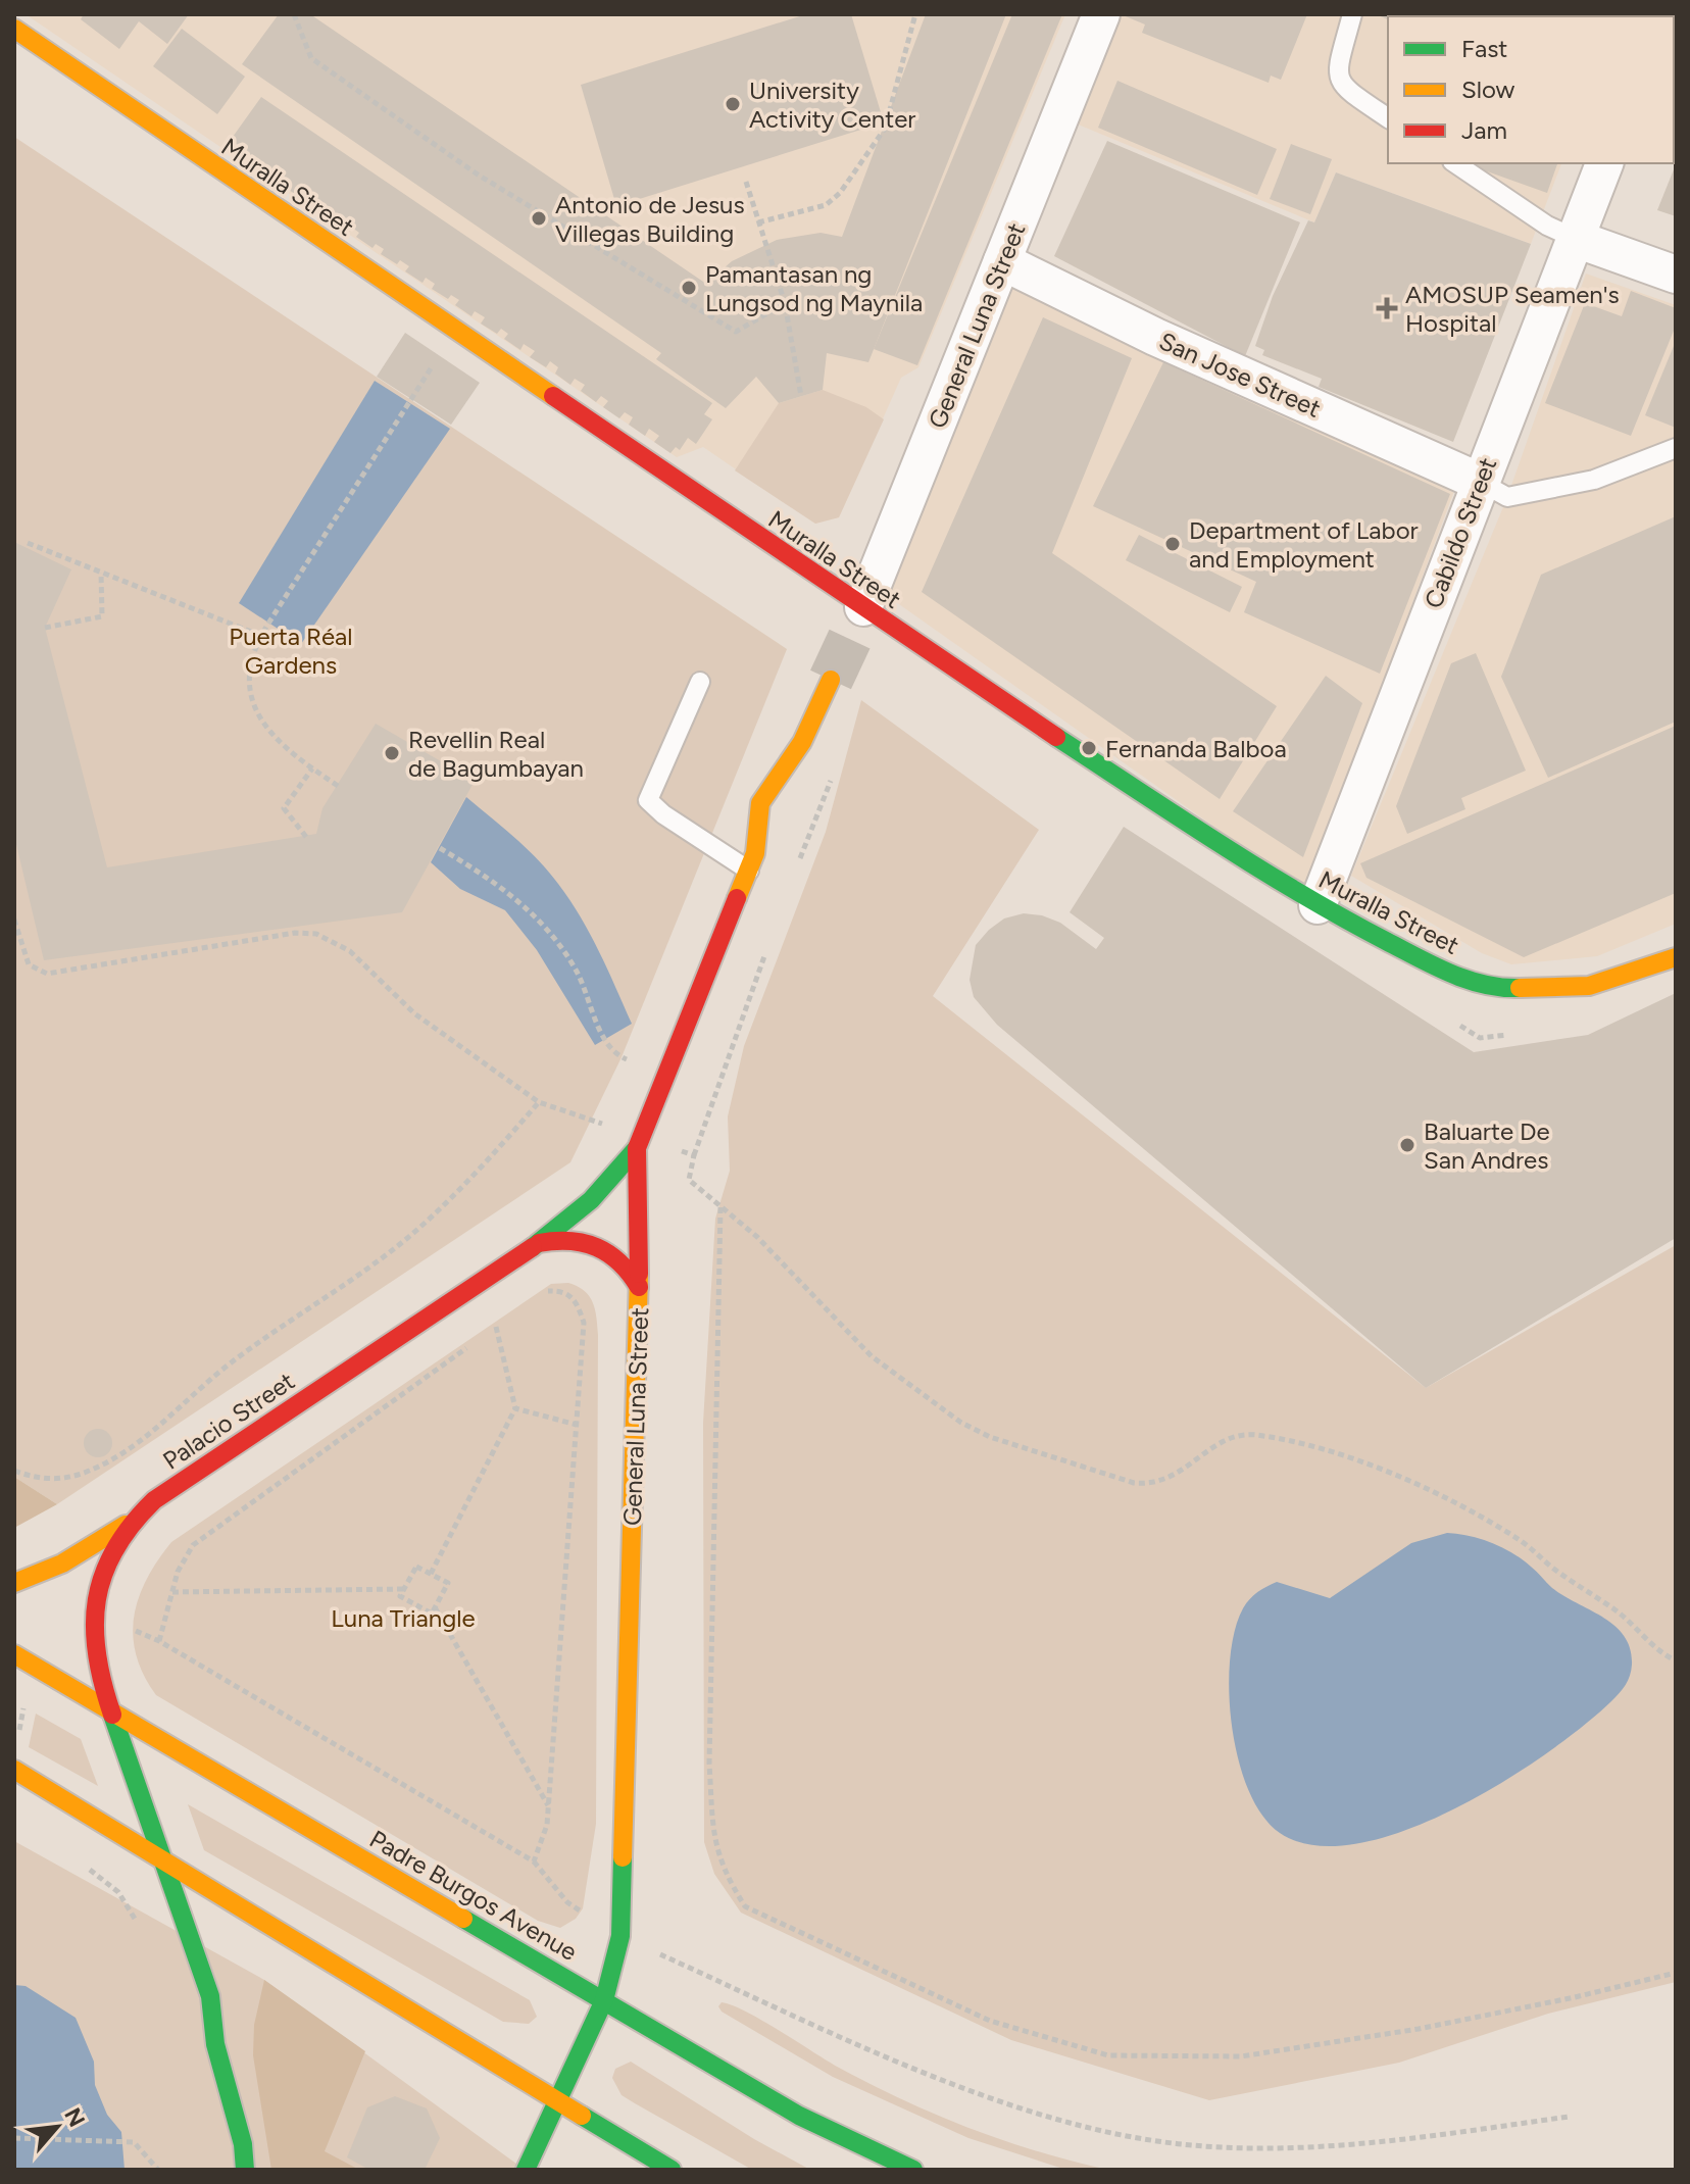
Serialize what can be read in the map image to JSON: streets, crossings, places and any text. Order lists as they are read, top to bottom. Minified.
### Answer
{"streets":{"street":["Muralla Street","General Luna Street","San Jose Street","Cabildo Street","Palacio Street","Padre Burgos Avenue"]},"crossings":[["Muralla Street","General Luna Street"],["Muralla Street","Cabildo Street"],["General Luna Street","San Jose Street"],["General Luna Street","Palacio Street"],["General Luna Street","Padre Burgos Avenue"],["San Jose Street","Cabildo Street"],["Palacio Street","Padre Burgos Avenue"]],"parks":["Puerta Réal Gardens","Luna Triangle"],"places":{"other":["University Activity Center","Antonio de Jesus Villegas Building","Pamantasan ng Lungsod ng Maynila","Department of Labor and Employment","Fernanda Balboa","Revellin Real de Bagumbayan","Baluarte De San Andres"],"health":["AMOSUP Seamen's Hospital"]},"legend":["Fast","Slow","Jam"],"north":"top right"}
